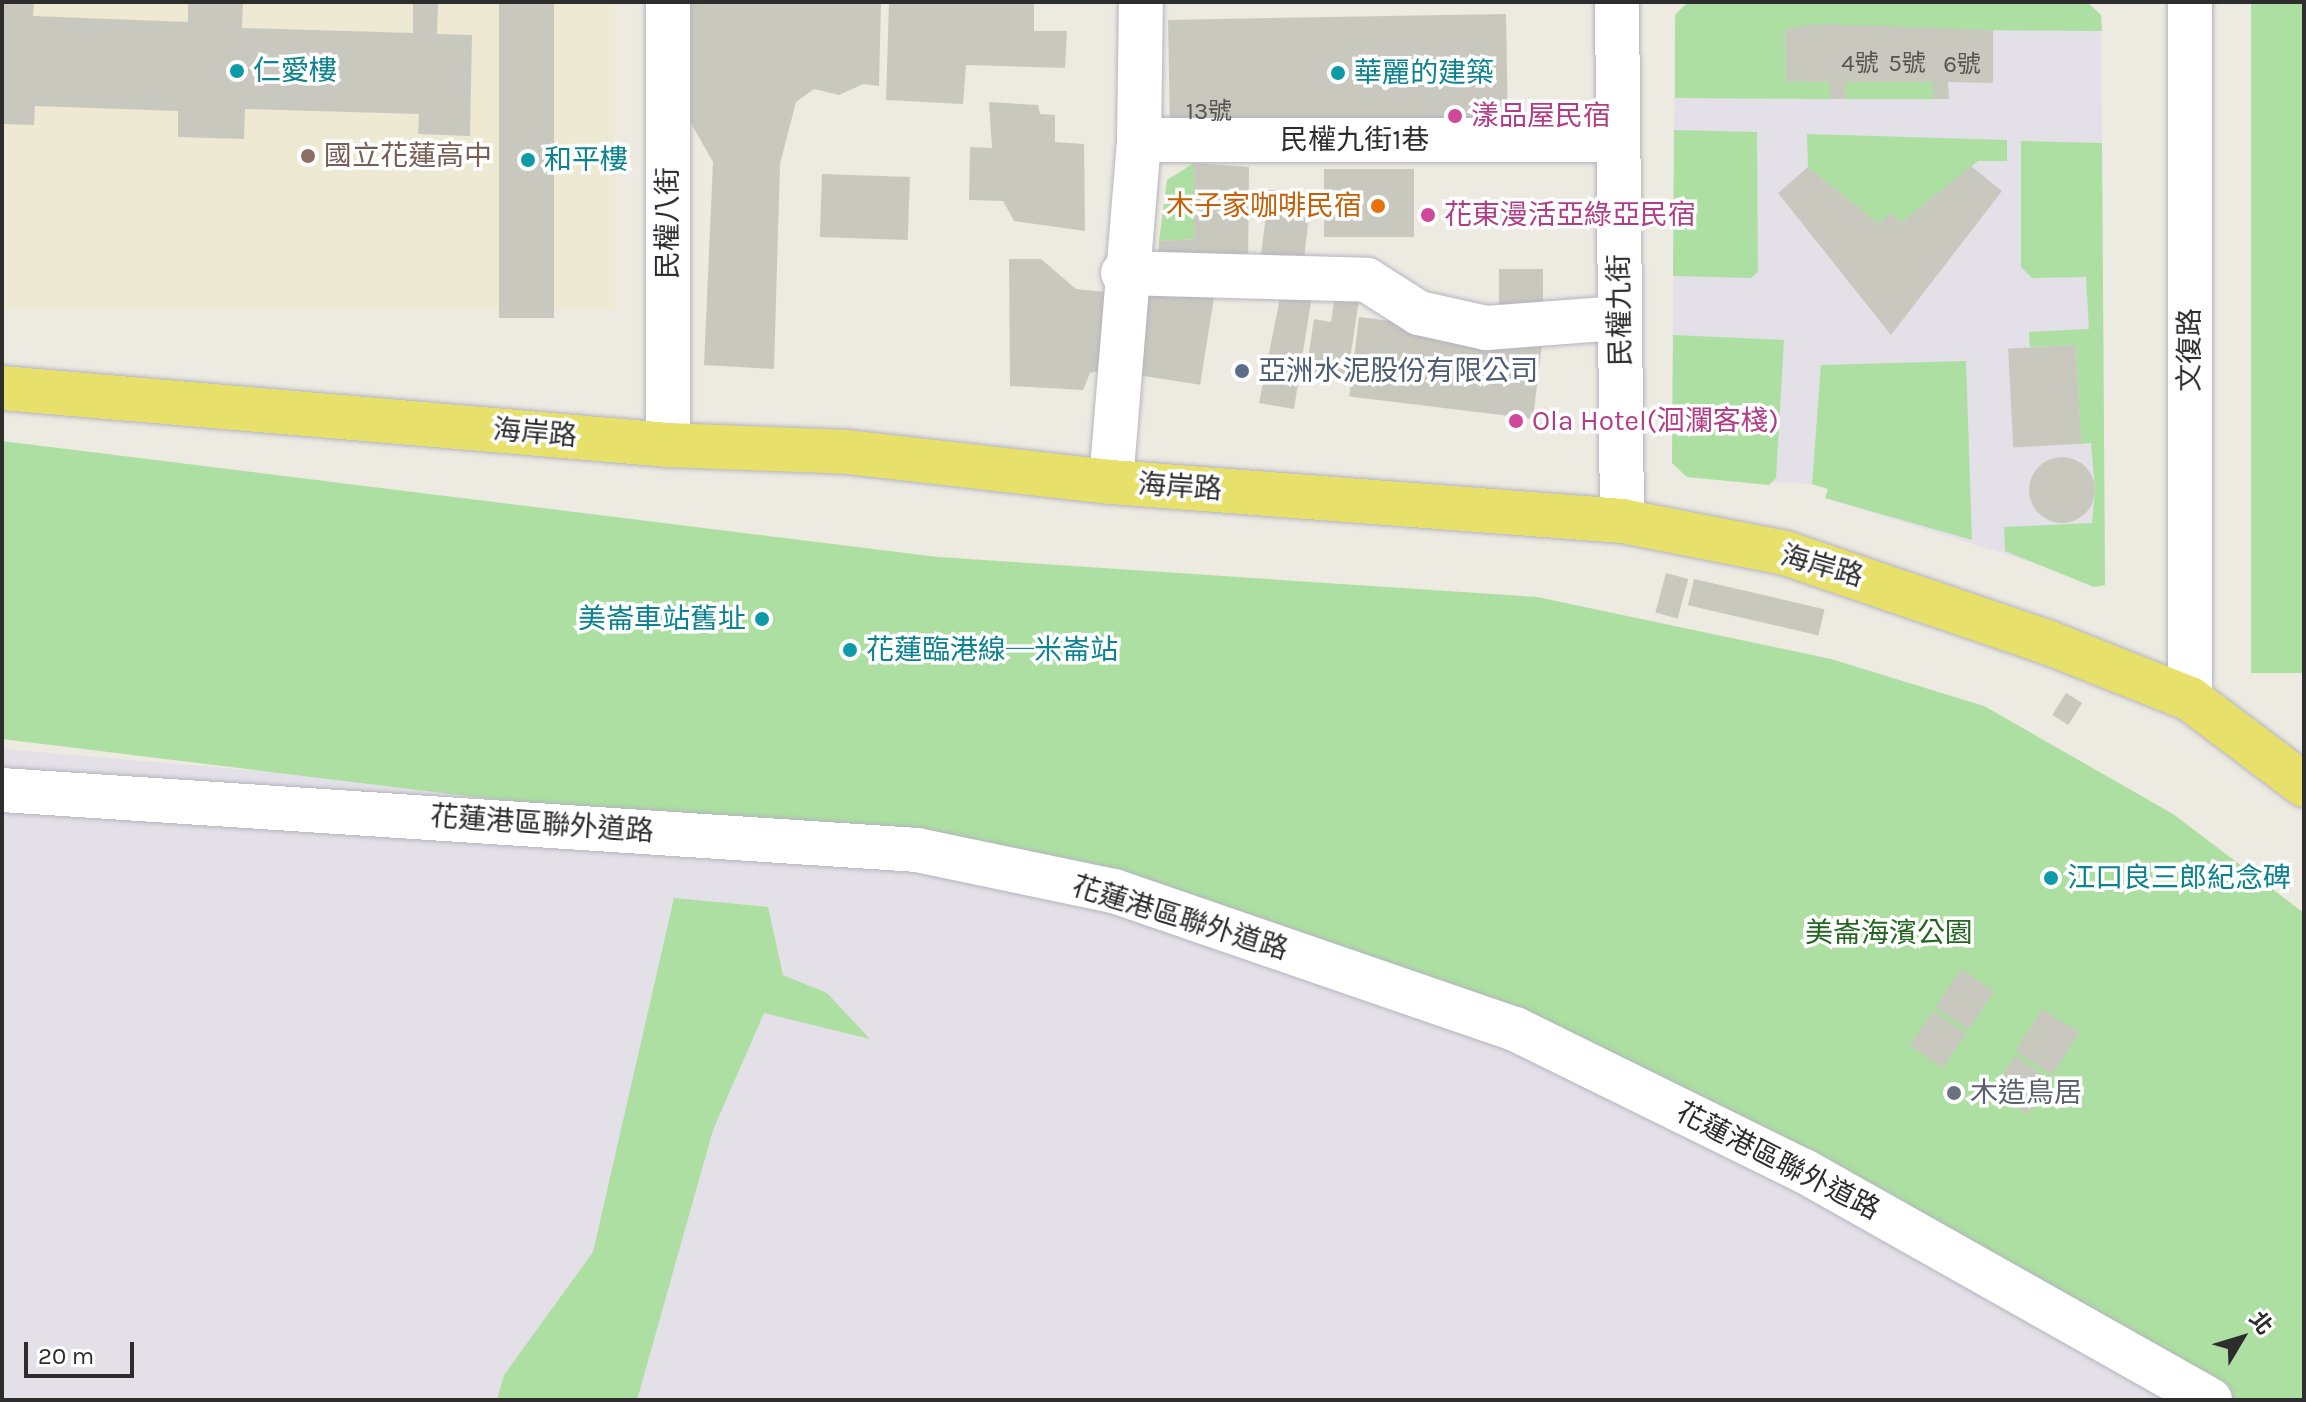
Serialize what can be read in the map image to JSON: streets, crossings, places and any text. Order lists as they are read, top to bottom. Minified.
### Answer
{"streets":{"main road":["海岸路"],"street":["民權九街1巷","民權八街","民權九街","文復路","花蓮港區聯外道路"]},"crossings":[["民權九街1巷","民權九街"],["民權八街","海岸路"],["民權九街","海岸路"],["文復路","海岸路"]],"parks":["美崙海濱公園"],"places":["仁愛樓","華麗的建築","漾品屋民宿","國立花蓮高中","和平樓","木子家咖啡民宿","花東漫活亞綠亞民宿","亞洲水泥股份有限公司","Ola Hotel(洄瀾客棧)","美崙車站舊址","花蓮臨港線─米崙站","江口良三郎紀念碑","木造鳥居"],"house_numbers":["4號","5號","6號","13號"],"scale_bar":"20 m","north":"top right"}
